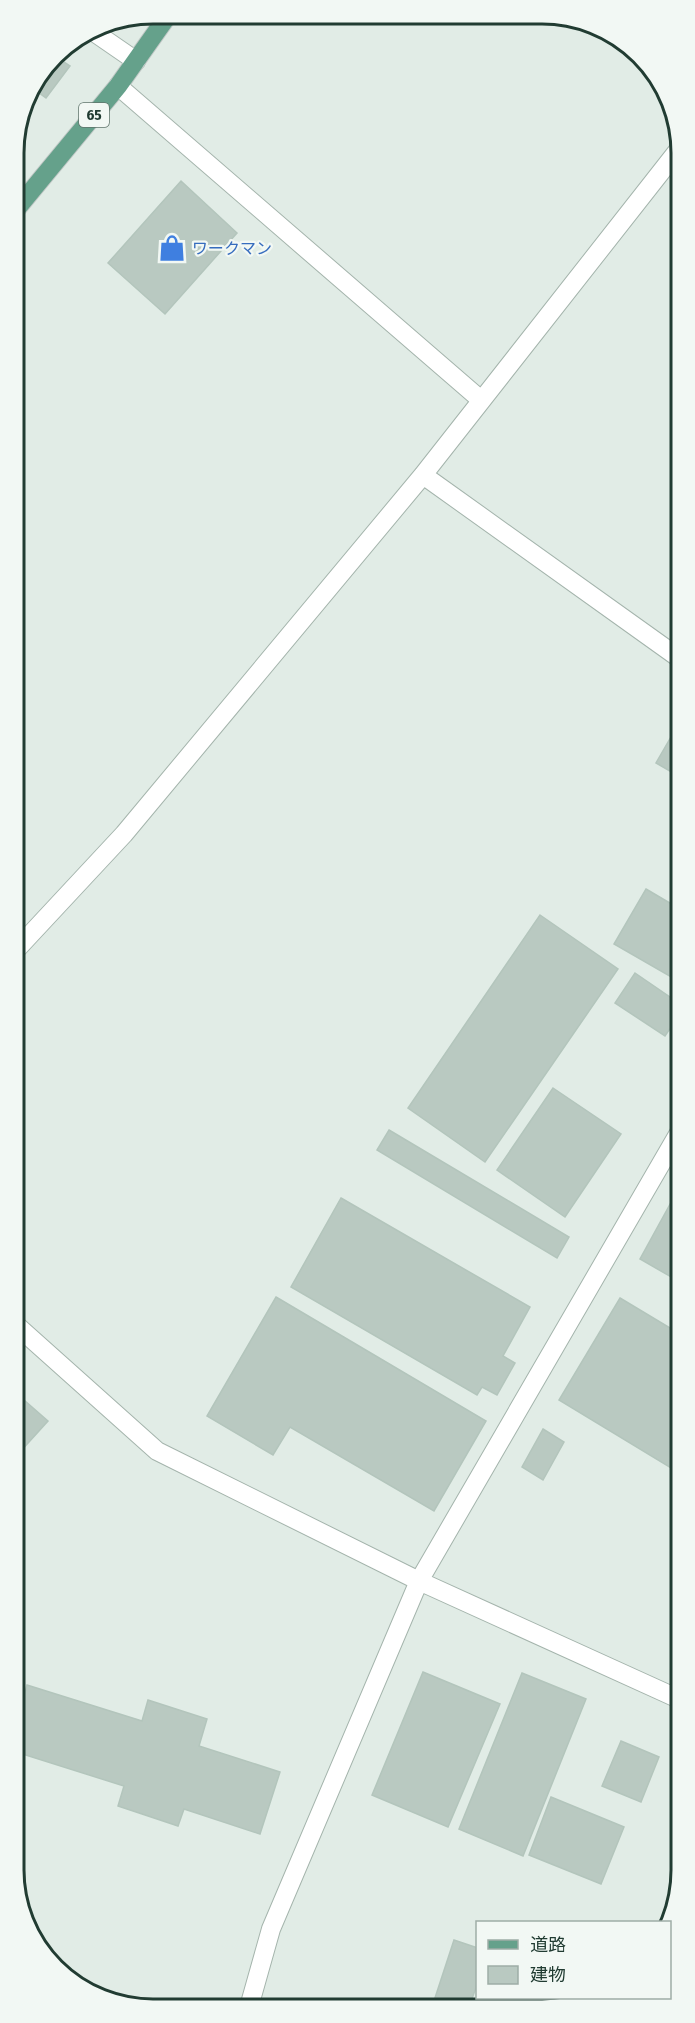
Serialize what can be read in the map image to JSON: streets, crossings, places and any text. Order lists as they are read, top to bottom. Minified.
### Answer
{"streets":{"main road":["65"]},"places":{"shop":["ワークマン"]},"legend":["道路","建物"]}
